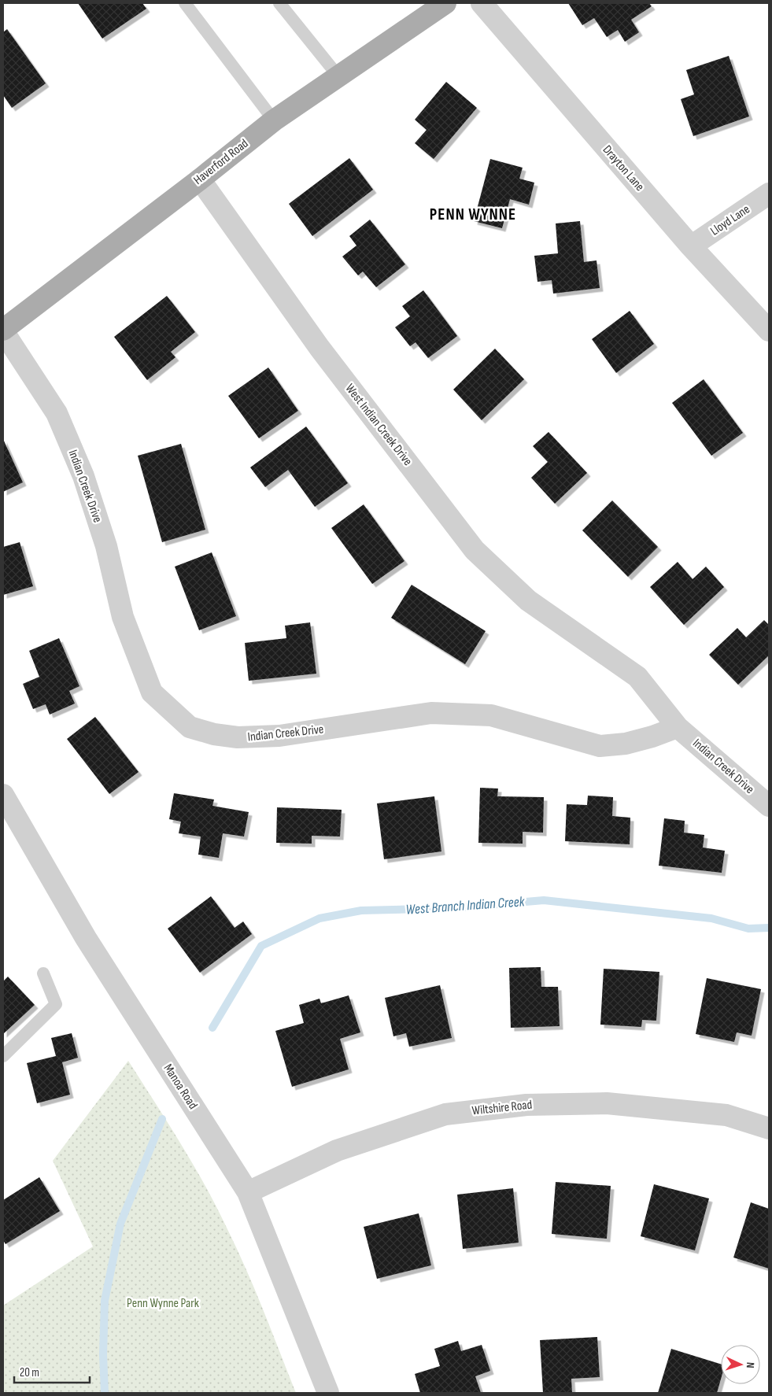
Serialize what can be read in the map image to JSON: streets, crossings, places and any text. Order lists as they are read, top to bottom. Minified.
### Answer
{"streets":{"main road":["Haverford Road"],"street":["Drayton Lane","Lloyd Lane","West Indian Creek Drive","Indian Creek Drive","Manoa Road","Wiltshire Road"]},"crossings":[["Haverford Road","West Indian Creek Drive"],["Haverford Road","Indian Creek Drive"],["Drayton Lane","Lloyd Lane"],["West Indian Creek Drive","Indian Creek Drive"],["Manoa Road","Wiltshire Road"]],"districts":["PENN WYNNE"],"water":["West Branch Indian Creek"],"parks":["Penn Wynne Park"],"scale_bar":"20 m","north":"right"}
